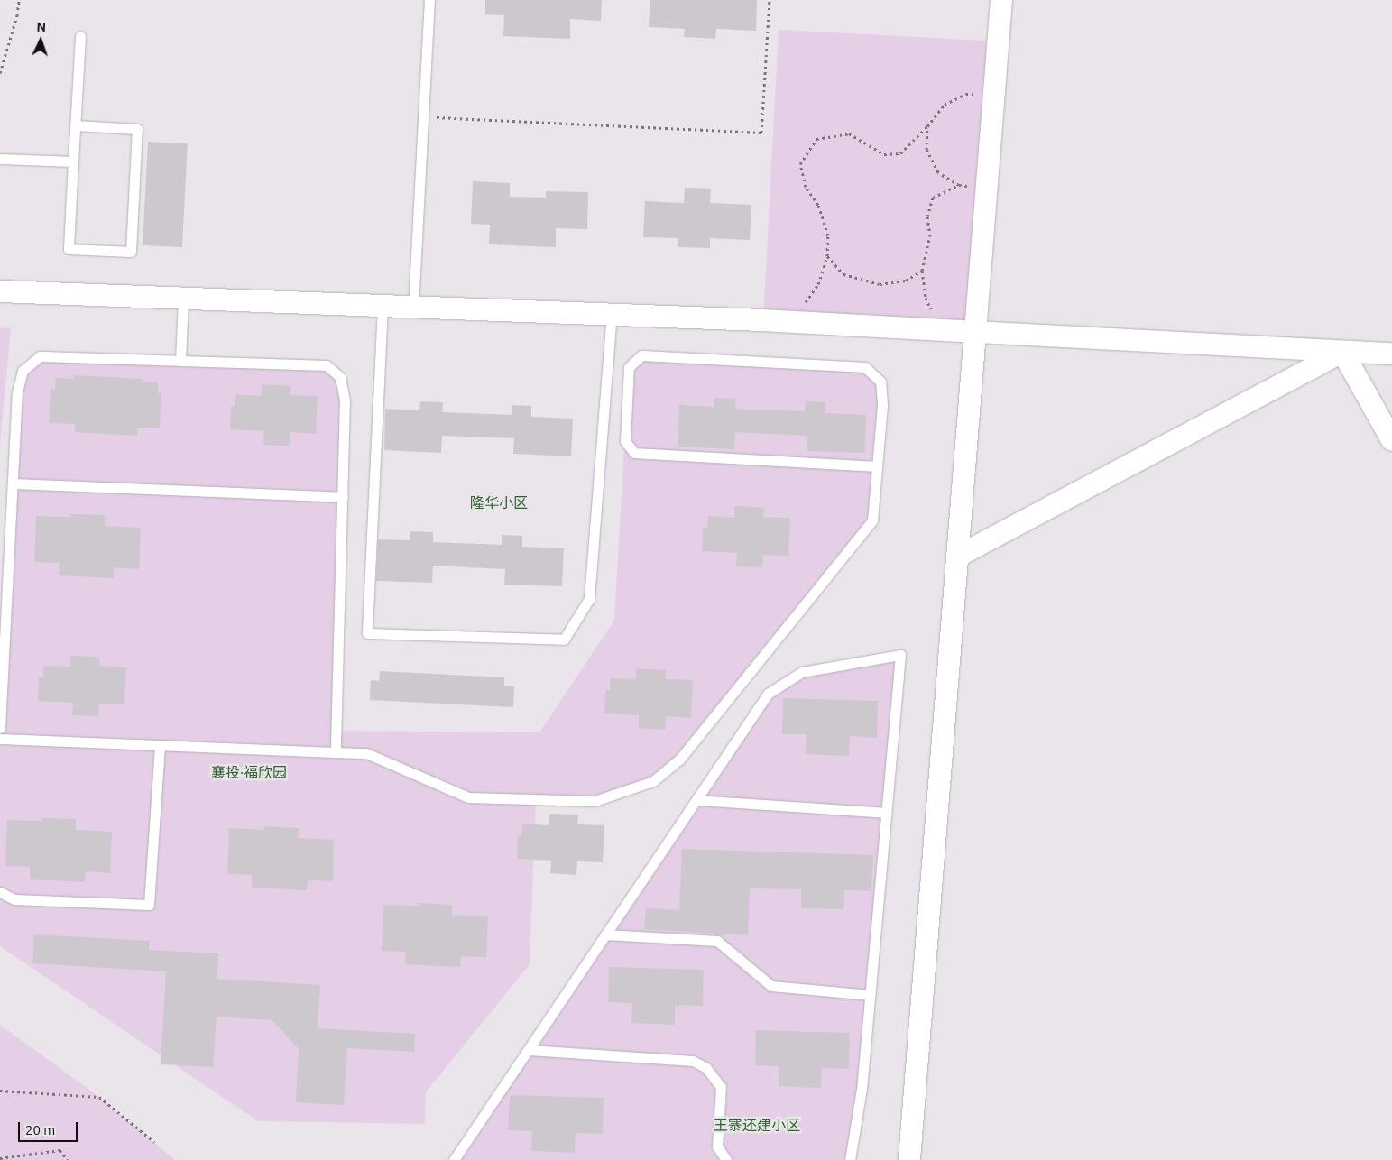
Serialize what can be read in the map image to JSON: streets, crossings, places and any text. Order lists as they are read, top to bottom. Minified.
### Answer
{"districts":["隆华小区","襄投·福欣园","王寨还建小区"],"scale_bar":"20 m","north":"top"}
